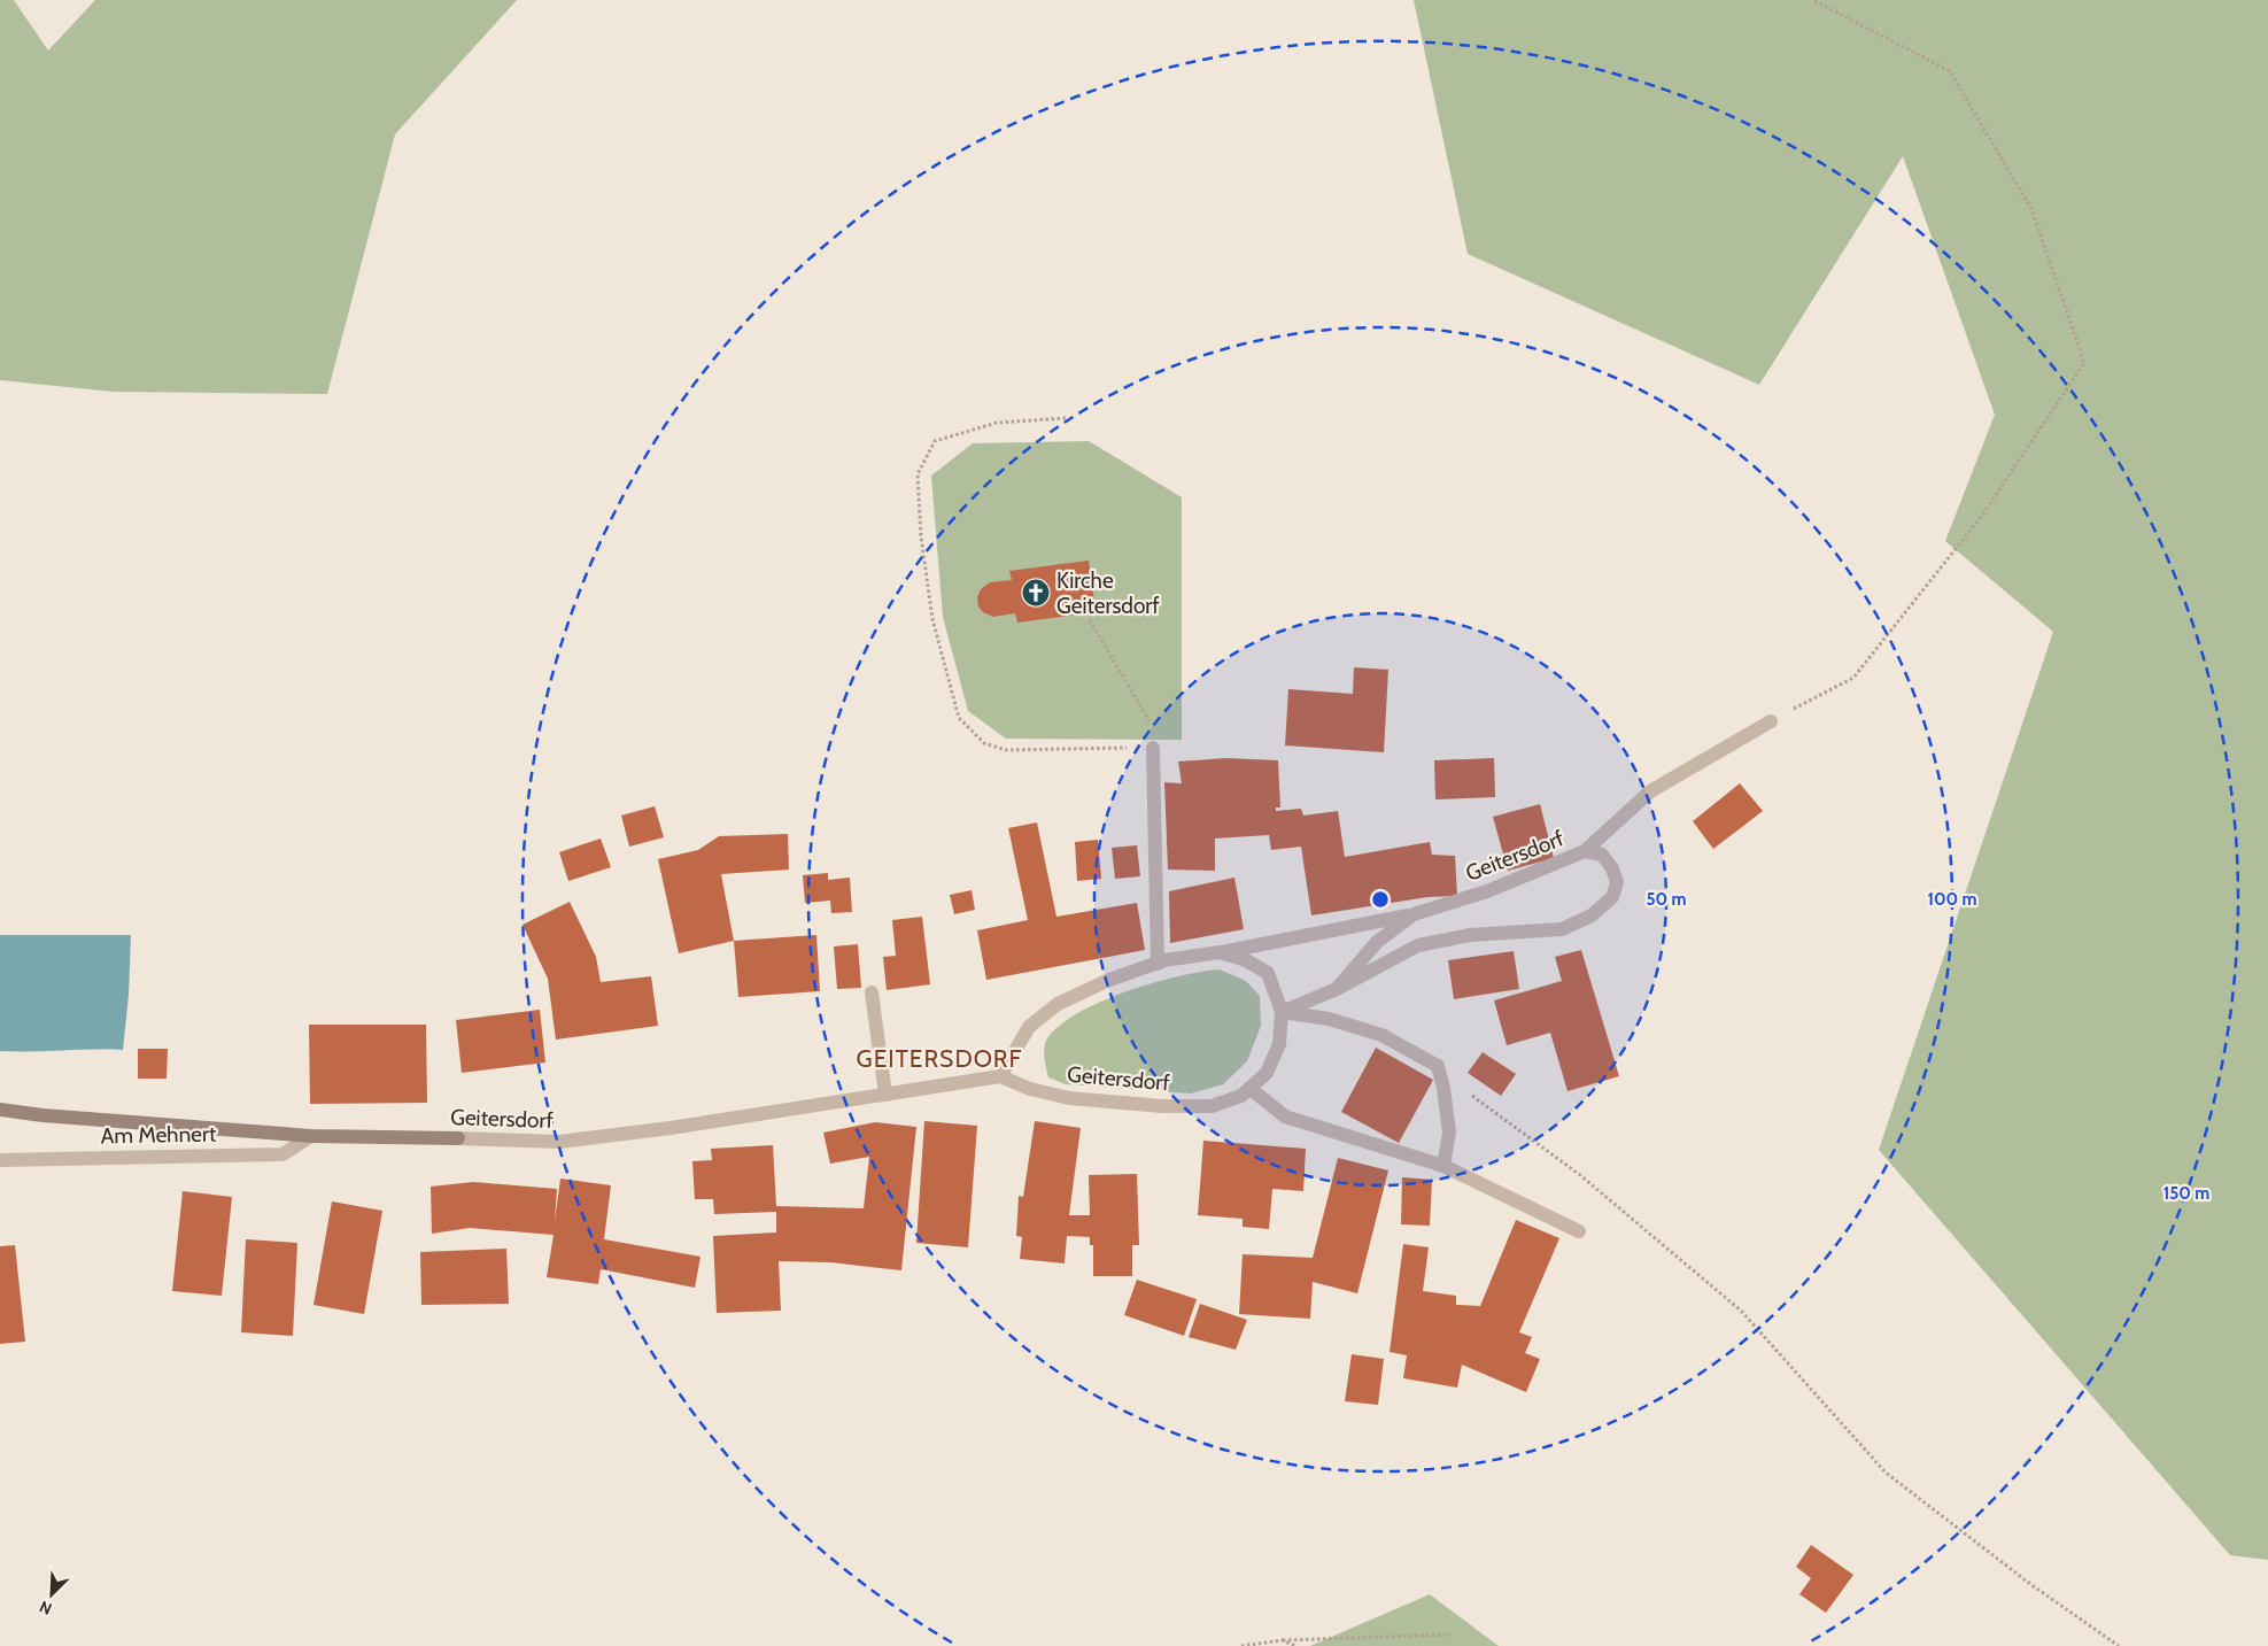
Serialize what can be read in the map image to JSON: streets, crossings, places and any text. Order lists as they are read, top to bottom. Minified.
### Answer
{"streets":{"street":["Geitersdorf","Am Mehnert"]},"crossings":[["Geitersdorf","Am Mehnert"]],"districts":["GEITERSDORF"],"places":{"church":["Kirche Geitersdorf"]},"north":"bottom left","rings":["50 m","100 m","150 m"]}
